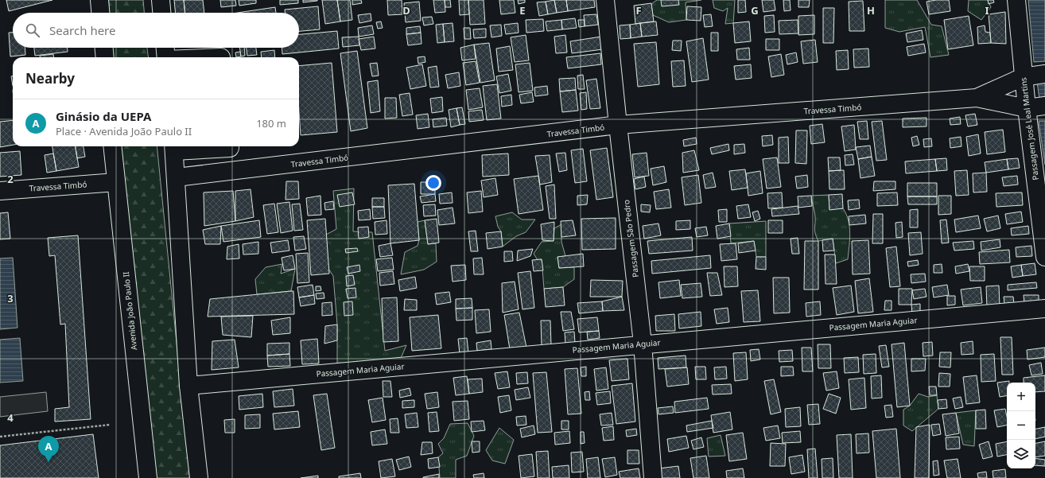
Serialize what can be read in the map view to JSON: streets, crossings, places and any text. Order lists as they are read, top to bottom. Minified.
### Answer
{"streets":{"street":["Travessa Timbó","Passagem José Leal Martins","Passagem São Pedro","Avenida João Paulo II","Passagem Maria Aguiar"]},"crossings":[["Travessa Timbó","Passagem José Leal Martins"],["Travessa Timbó","Passagem São Pedro"],["Travessa Timbó","Avenida João Paulo II"],["Passagem São Pedro","Passagem Maria Aguiar"]],"page":{"search":"Search here","heading":"Nearby","list":[{"mark":"A","name":"Ginásio da UEPA","note":"Place · Avenida João Paulo II","value":"180 m"}],"map_buttons":["+","−"],"pins":"A"},"grid":{"columns":["D","E","F","G","H","I"],"rows":["2","3","4"]}}
